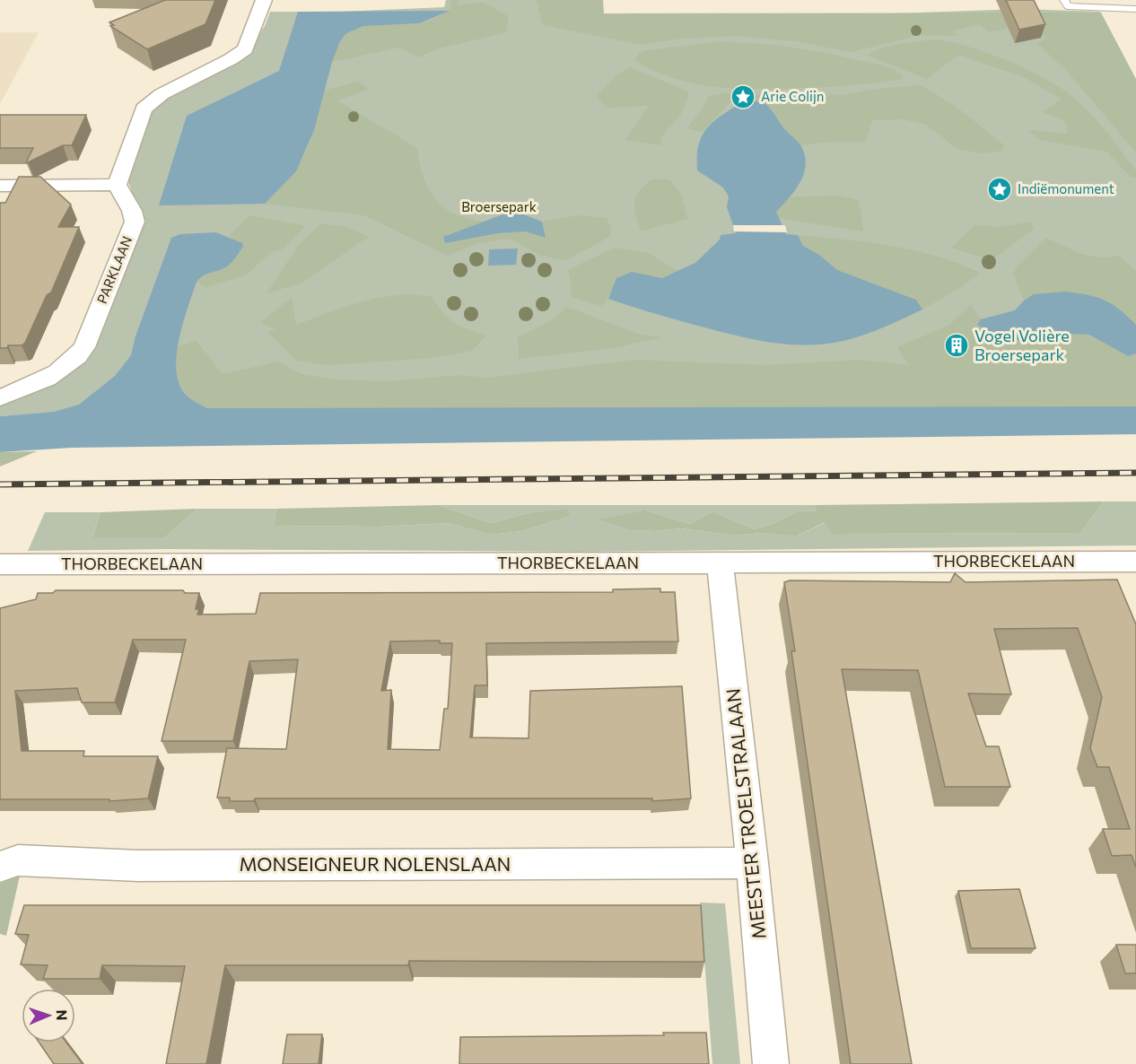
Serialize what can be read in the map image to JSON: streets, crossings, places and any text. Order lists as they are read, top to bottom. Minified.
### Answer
{"streets":{"street":["PARKLAAN","THORBECKELAAN","MEESTER TROELSTRALAAN","MONSEIGNEUR NOLENSLAAN"]},"crossings":[["THORBECKELAAN","MEESTER TROELSTRALAAN"],["MEESTER TROELSTRALAAN","MONSEIGNEUR NOLENSLAAN"]],"parks":["Broersepark"],"places":{"place":["Arie Colijn","Indiëmonument"],"building":["Vogel Volière Broersepark"]},"north":"right"}
